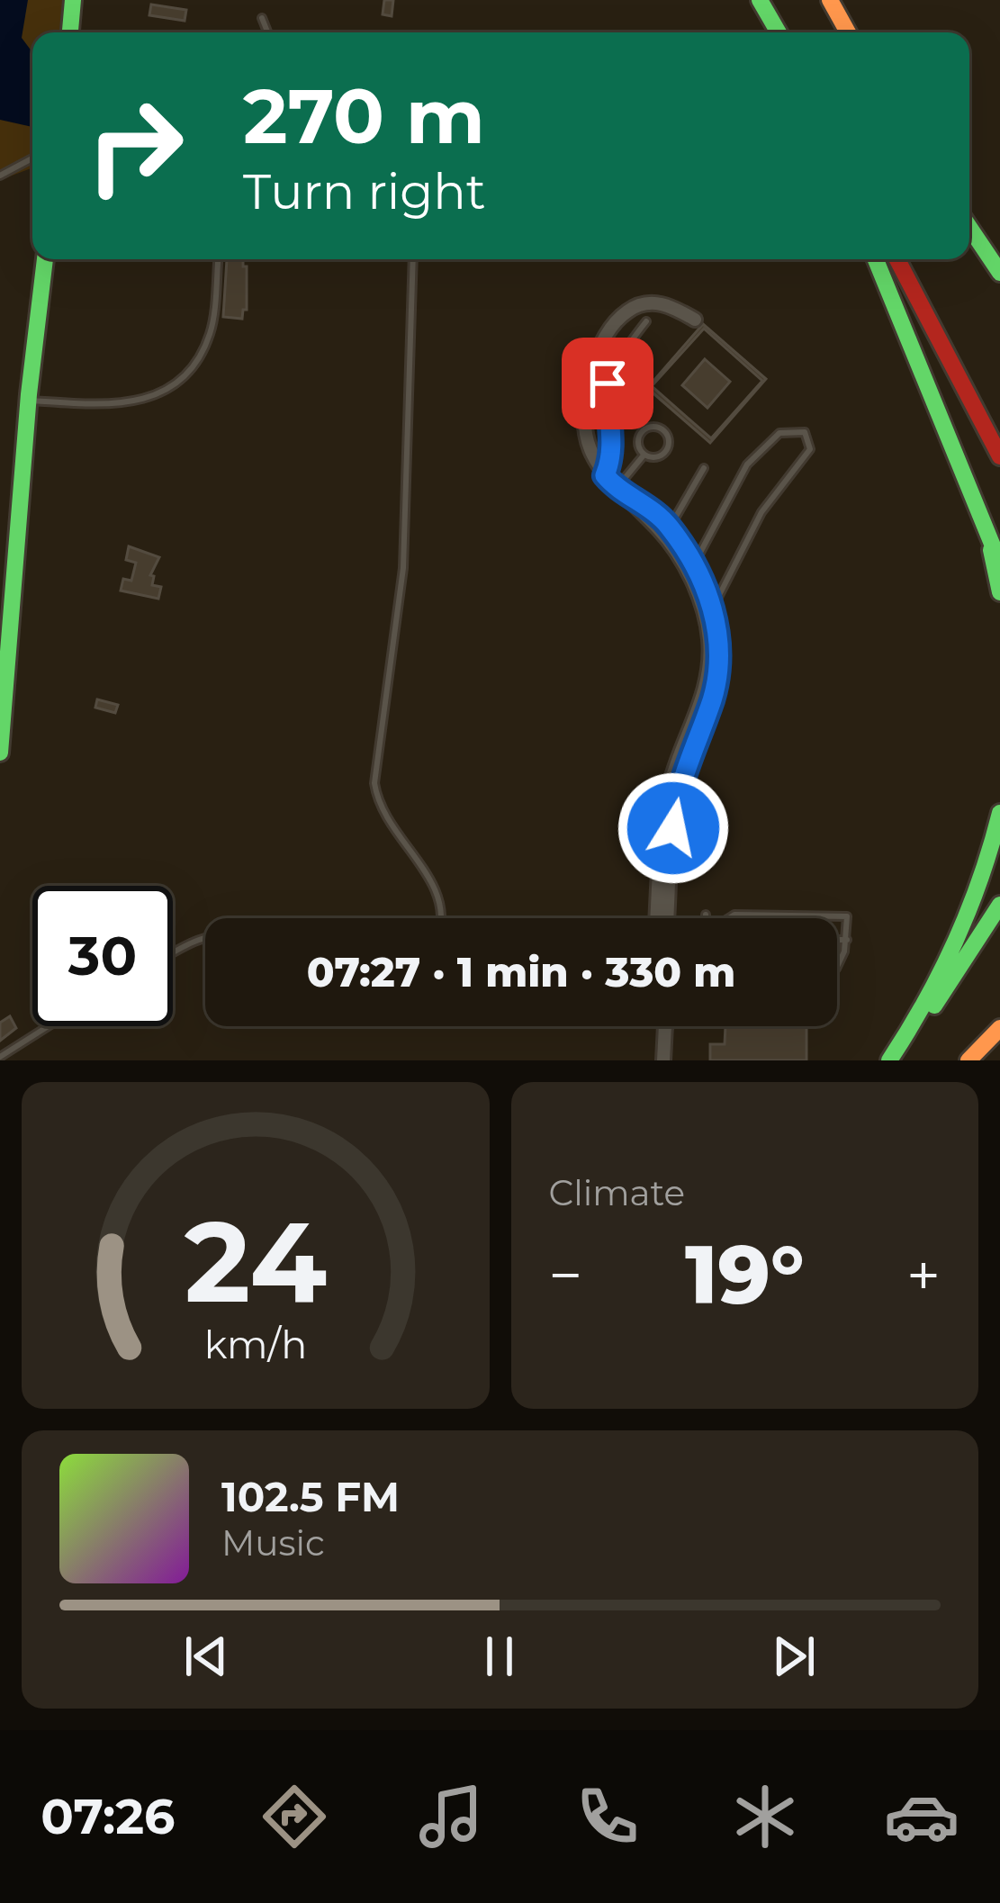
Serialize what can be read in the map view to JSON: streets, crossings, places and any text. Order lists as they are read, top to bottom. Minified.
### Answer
{"page":{"turn":["270 m","Turn right"],"limit":"30","trip":"07:27 · 1 min · 330 m","tile":"Climate","heat":["−","19°","+"],"song":["102.5 FM","Music"],"tabs":"07:26","gauge":["24","km/h"]}}
